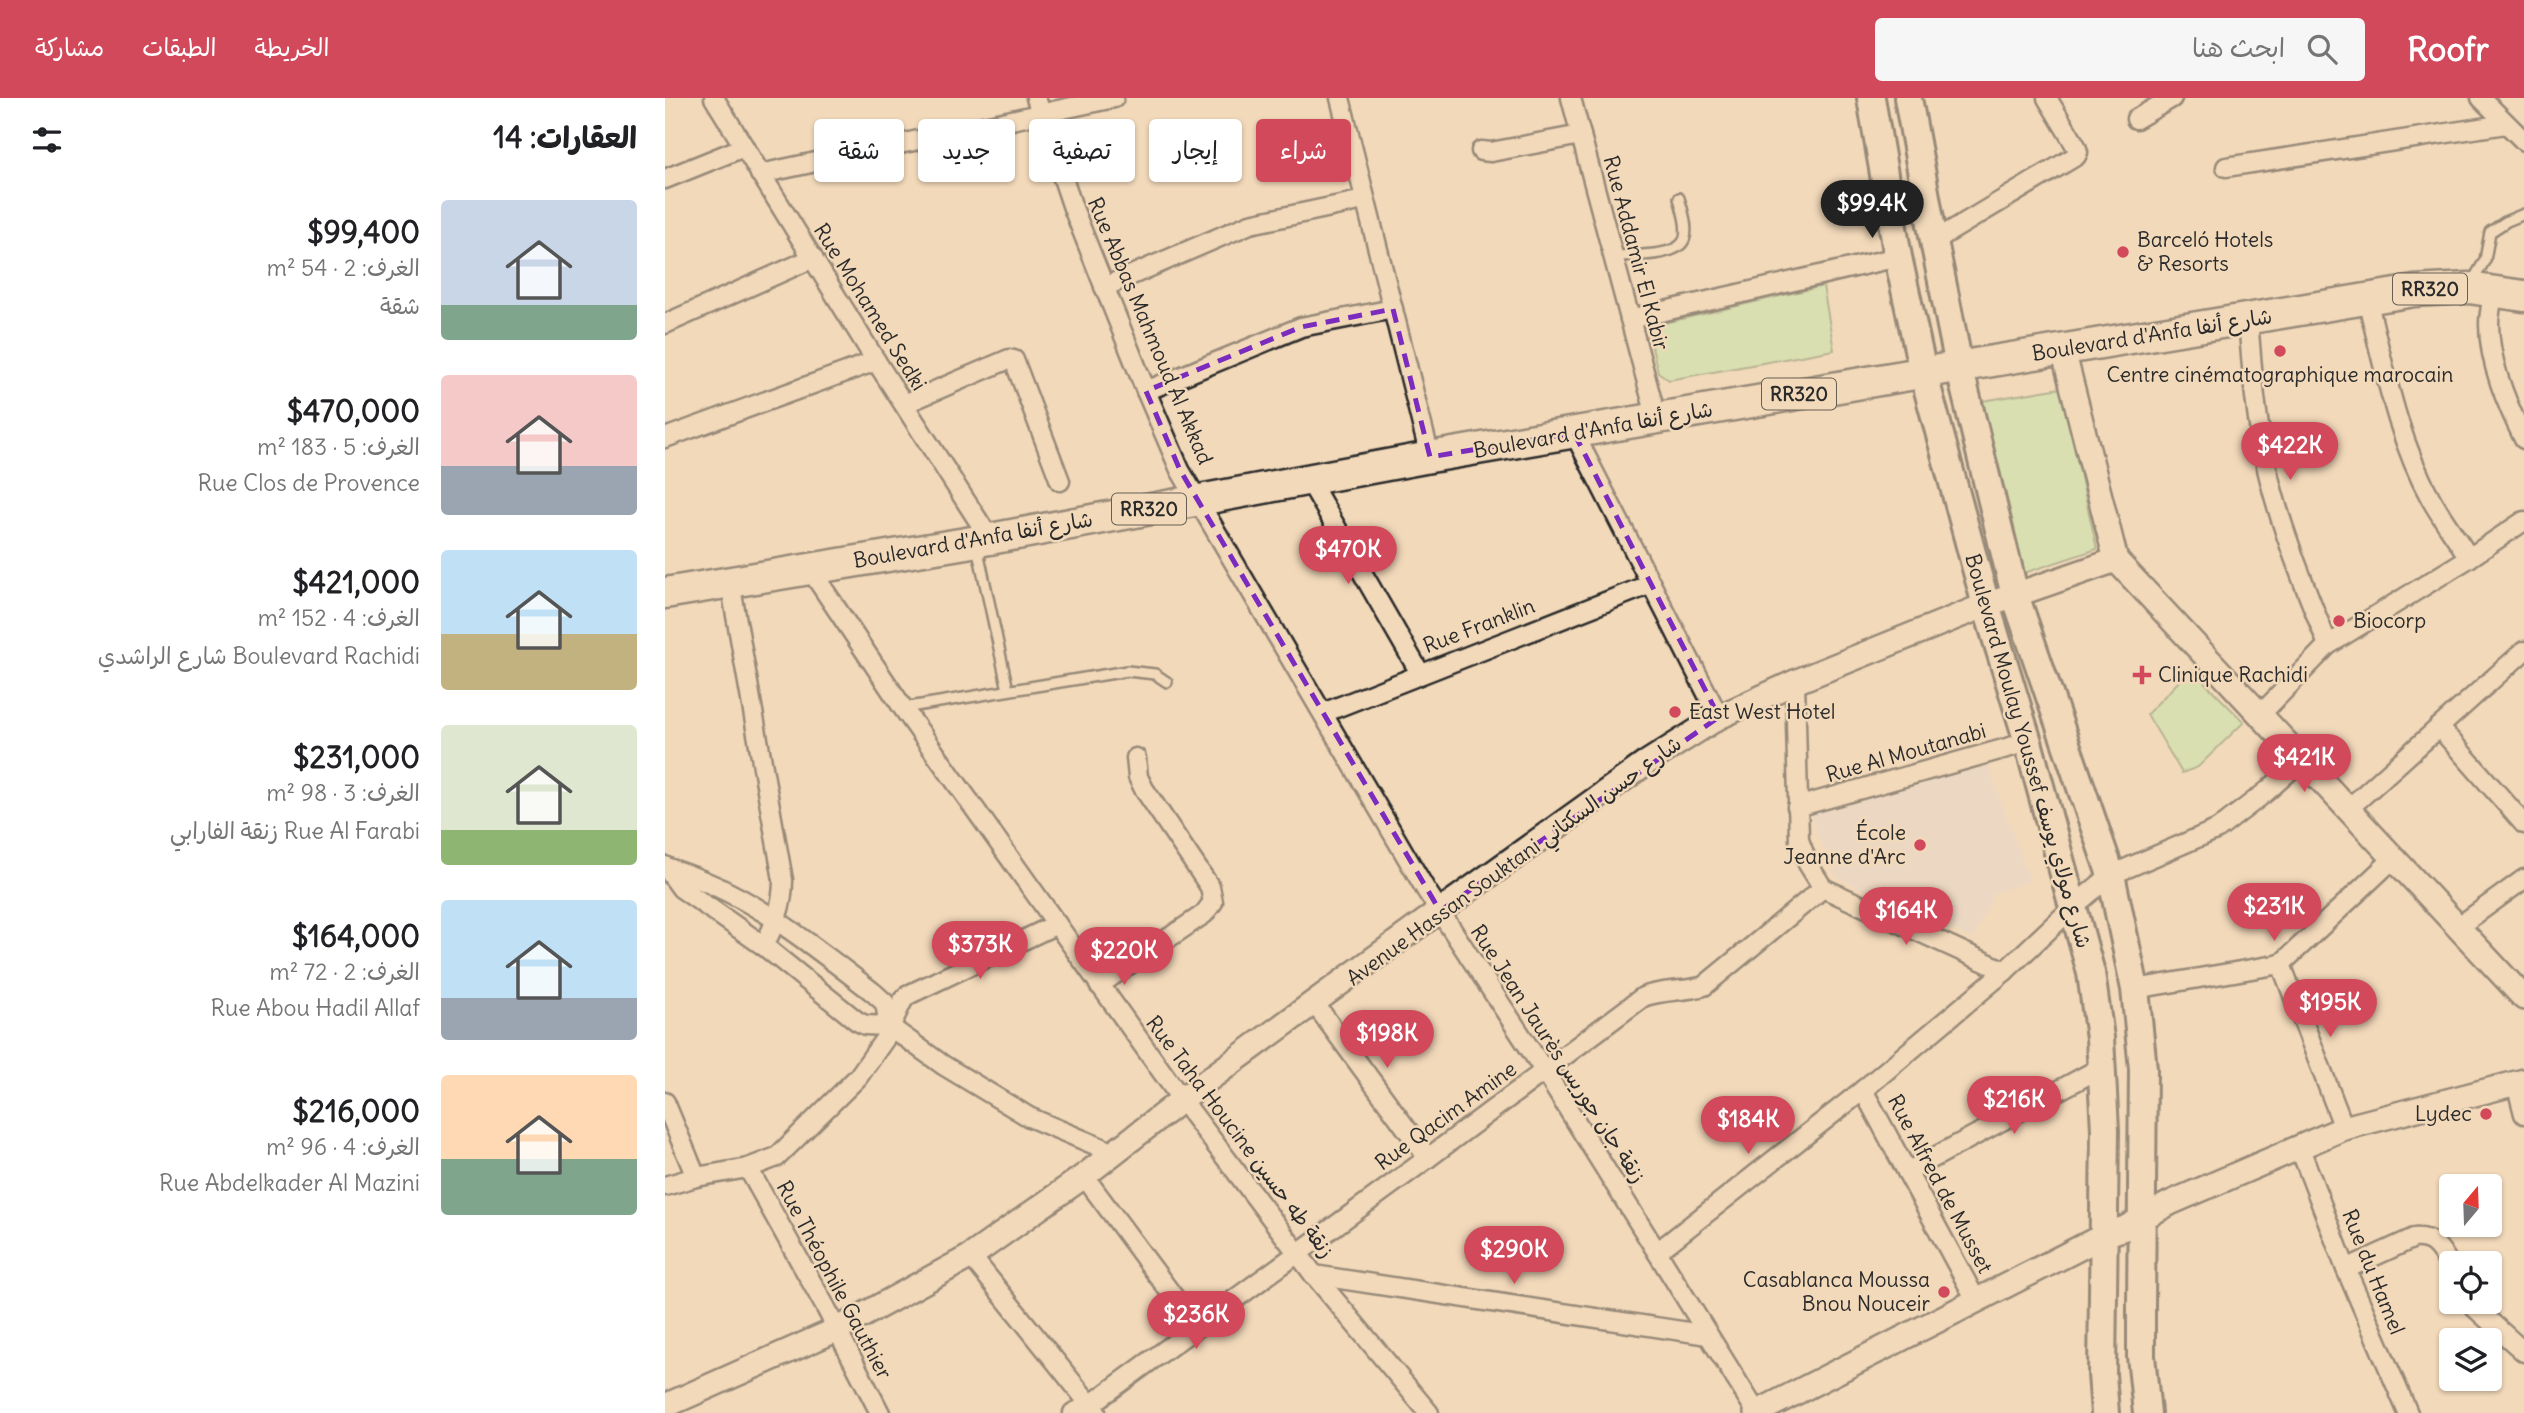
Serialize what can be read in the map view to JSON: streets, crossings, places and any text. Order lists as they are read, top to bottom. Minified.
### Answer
{"streets":{"main road":["RR320","Boulevard d'Anfa شارع أنفا","Boulevard Moulay Youssef شارع مولاي يوسف"],"street":["Rue Addamir El Kabir","Rue Mohamed Sedki","Rue Abbas Mahmoud Al Akkad","Rue Franklin","Rue Al Moutanabi","Avenue Hassan Souktani شارع حسن السكتاني","Rue Jean Jaurès زنقة جان جوريس","Rue Qacim Amine","Rue Taha Houcine زنقة طه حسين","Rue Alfred de Musset","Rue du Hamel","Rue Théophile Gauthier"]},"crossings":[["Rue Addamir El Kabir","Boulevard d'Anfa شارع أنفا"],["Rue Mohamed Sedki","Boulevard d'Anfa شارع أنفا"],["Rue Abbas Mahmoud Al Akkad","Boulevard d'Anfa شارع أنفا"],["Rue Abbas Mahmoud Al Akkad","Rue Jean Jaurès زنقة جان جوريس"],["Boulevard d'Anfa شارع أنفا","Boulevard Moulay Youssef شارع مولاي يوسف"],["Boulevard d'Anfa شارع أنفا","Rue Jean Jaurès زنقة جان جوريس"],["Boulevard d'Anfa شارع أنفا","Rue Taha Houcine زنقة طه حسين"],["Rue Franklin","Rue Jean Jaurès زنقة جان جوريس"],["Boulevard Moulay Youssef شارع مولاي يوسف","Rue Al Moutanabi"],["Boulevard Moulay Youssef شارع مولاي يوسف","Avenue Hassan Souktani شارع حسن السكتاني"],["Avenue Hassan Souktani شارع حسن السكتاني","Rue Jean Jaurès زنقة جان جوريس"],["Avenue Hassan Souktani شارع حسن السكتاني","Rue Taha Houcine زنقة طه حسين"],["Avenue Hassan Souktani شارع حسن السكتاني","Rue Théophile Gauthier"],["Rue Jean Jaurès زنقة جان جوريس","Rue Qacim Amine"],["Rue Qacim Amine","Rue Taha Houcine زنقة طه حسين"]],"places":{"other":["Barceló Hotels & Resorts","Centre cinématographique marocain","Biocorp","East West Hotel","École Jeanne d'Arc","Lydec","Casablanca Moussa Bnou Nouceir"],"health":["Clinique Rachidi"]},"north":"top","page":{"header":"Roofr","search":"ابحث هنا","nav":["الخريطة","الطبقات","مشاركة"],"heading":"العقارات: 14","chip":["شراء","إيجار","تصفية","جديد","شقة"],"price":["$99.4K","$422K","$470K","$421K","$231K","$164K","$373K","$220K","$195K","$198K","$216K","$184K","$290K","$236K"],"list":[{"name":"$99,400","note":"الغرف: 2 · 54 m² · شقة"},{"name":"$470,000","note":"الغرف: 5 · 183 m² · Rue Clos de Provence"},{"name":"$421,000","note":"الغرف: 4 · 152 m² · Boulevard Rachidi شارع الراشدي"},{"name":"$231,000","note":"الغرف: 3 · 98 m² · Rue Al Farabi زنقة الفارابي"},{"name":"$164,000","note":"الغرف: 2 · 72 m² · Rue Abou Hadil Allaf"},{"name":"$216,000","note":"الغرف: 4 · 96 m² · Rue Abdelkader Al Mazini"}]}}
